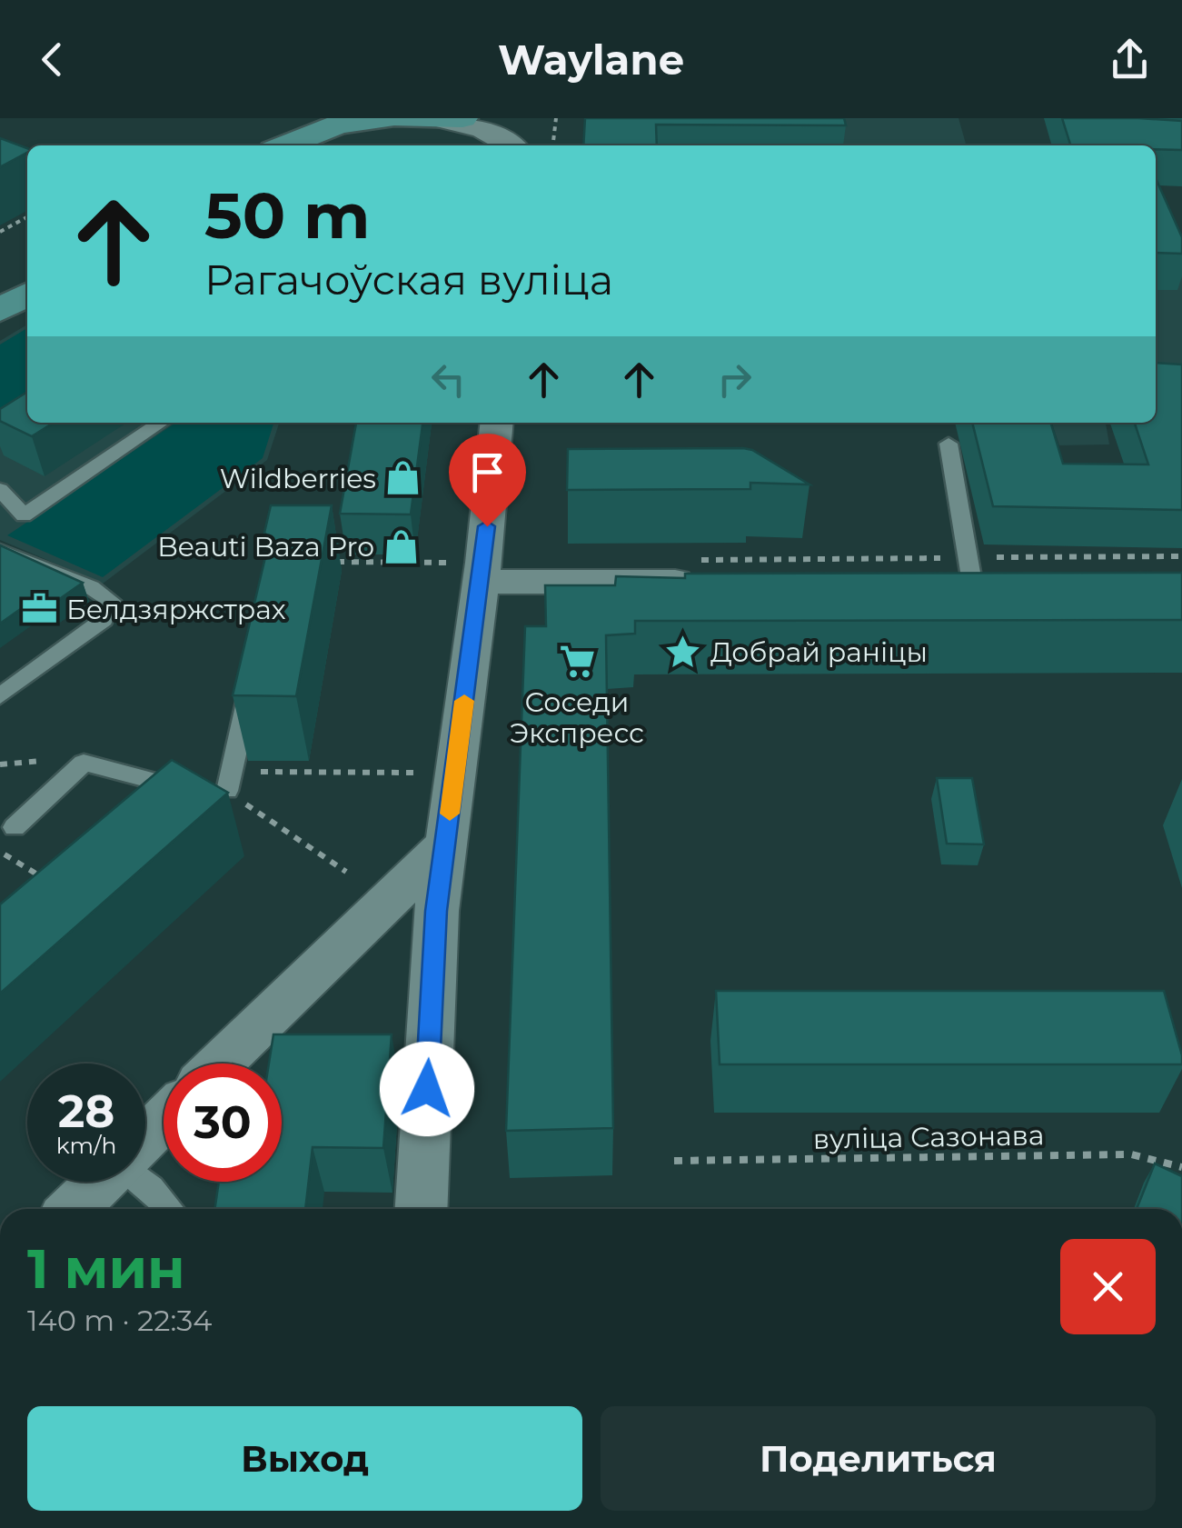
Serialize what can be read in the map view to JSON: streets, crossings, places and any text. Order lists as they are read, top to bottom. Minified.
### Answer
{"streets":{"path":["вуліца Сазонава"]},"places":{"shop":["Wildberries","Beauti Baza Pro"],"office":["Белдзяржстрах"],"place":["Добрай раніцы"],"supermarket":["Соседи Экспресс"]},"page":{"header":"Waylane","turn":["50 m","Рагачоўская вуліца"],"speed":"28 km/h","limit":"30","heading":["1 мин","140 m · 22:34"],"buttons":["Выход","Поделиться"]}}
